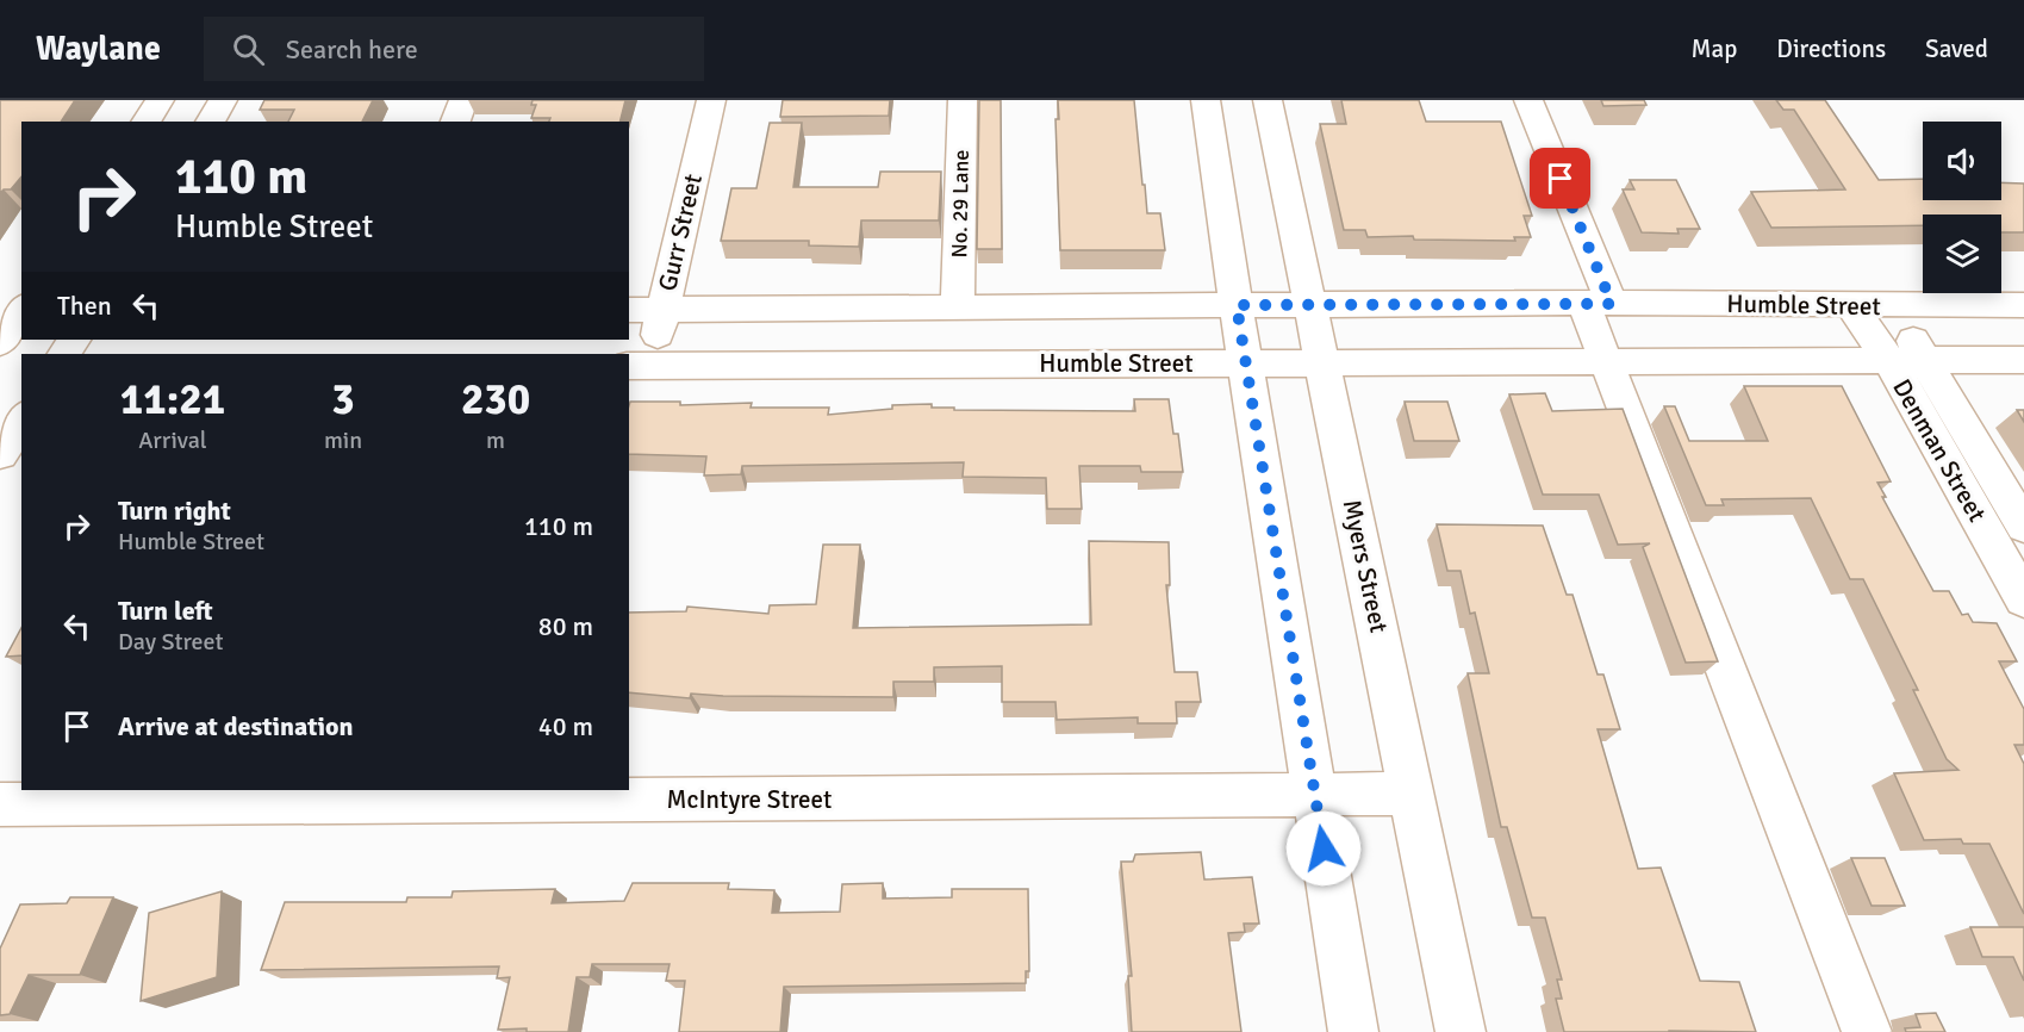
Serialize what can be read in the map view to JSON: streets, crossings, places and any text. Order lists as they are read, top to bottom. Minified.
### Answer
{"streets":{"street":["No. 29 Lane","Gurr Street","Humble Street","Denman Street","Myers Street","McIntyre Street"]},"crossings":[["No. 29 Lane","Humble Street"],["Gurr Street","Humble Street"],["Humble Street","Denman Street"],["Humble Street","Myers Street"],["Myers Street","McIntyre Street"]],"page":{"header":"Waylane","search":"Search here","nav":["Map","Directions","Saved"],"turn":["110 m","Humble Street"],"then":"Then","eta":["11:21","Arrival","3","min","230","m"],"list":[{"name":"Turn right","note":"Humble Street","value":"110 m"},{"name":"Turn left","note":"Day Street","value":"80 m"},{"name":"Arrive at destination","value":"40 m"}]}}
